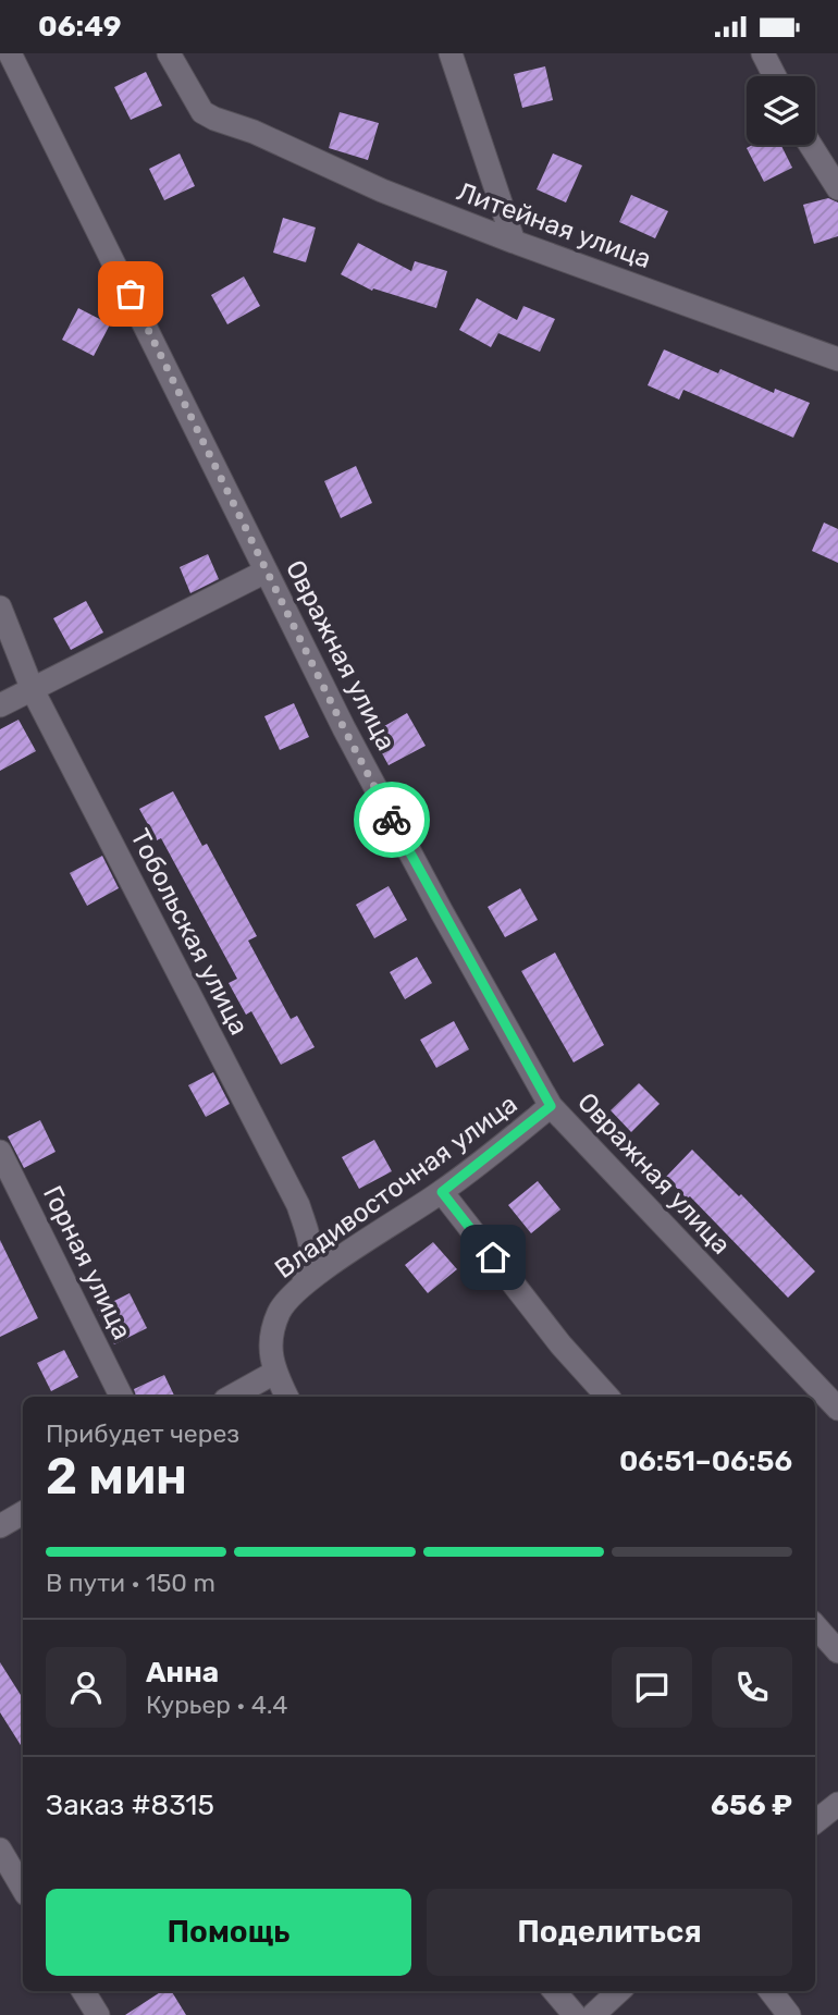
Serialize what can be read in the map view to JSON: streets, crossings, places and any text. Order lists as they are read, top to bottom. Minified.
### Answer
{"streets":{"street":["Литейная улица","Овражная улица","Тобольская улица","Владивосточная улица","Горная улица"]},"crossings":[["Овражная улица","Владивосточная улица"],["Тобольская улица","Владивосточная улица"]],"page":{"status":"06:49","heading":["2 мин","Прибудет через","06:51–06:56"],"panel":["Анна","Курьер · 4.4","Заказ #8315","656 ₽"],"bar":"В пути · 150 m","buttons":["Помощь","Поделиться"]}}
